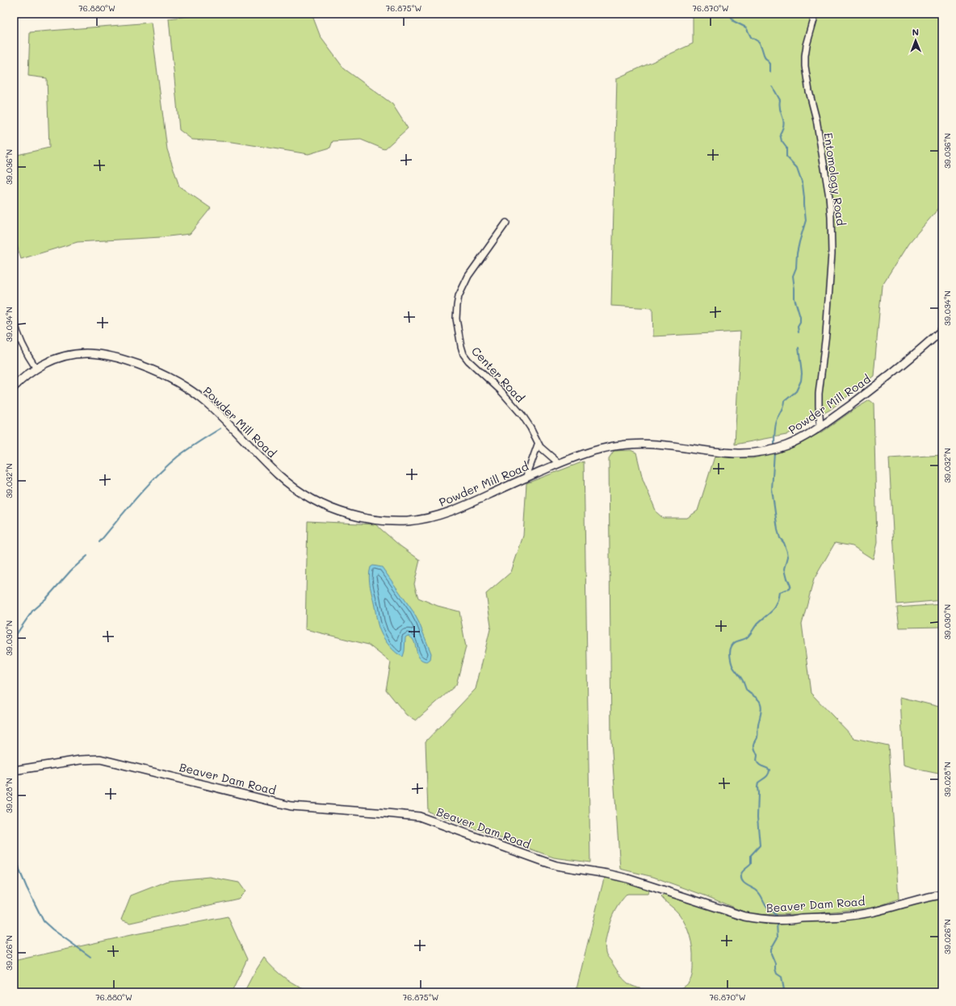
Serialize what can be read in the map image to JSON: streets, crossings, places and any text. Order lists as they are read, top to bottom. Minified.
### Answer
{"streets":{"main road":["Powder Mill Road","Beaver Dam Road"],"street":["Entomology Road","Center Road"]},"crossings":[["Entomology Road","Powder Mill Road"],["Center Road","Powder Mill Road"]],"north":"top","coordinates":["76.880°W","76.875°W","76.870°W","39.036°N","39.034°N","39.032°N","39.030°N","39.028°N","39.026°N"]}
